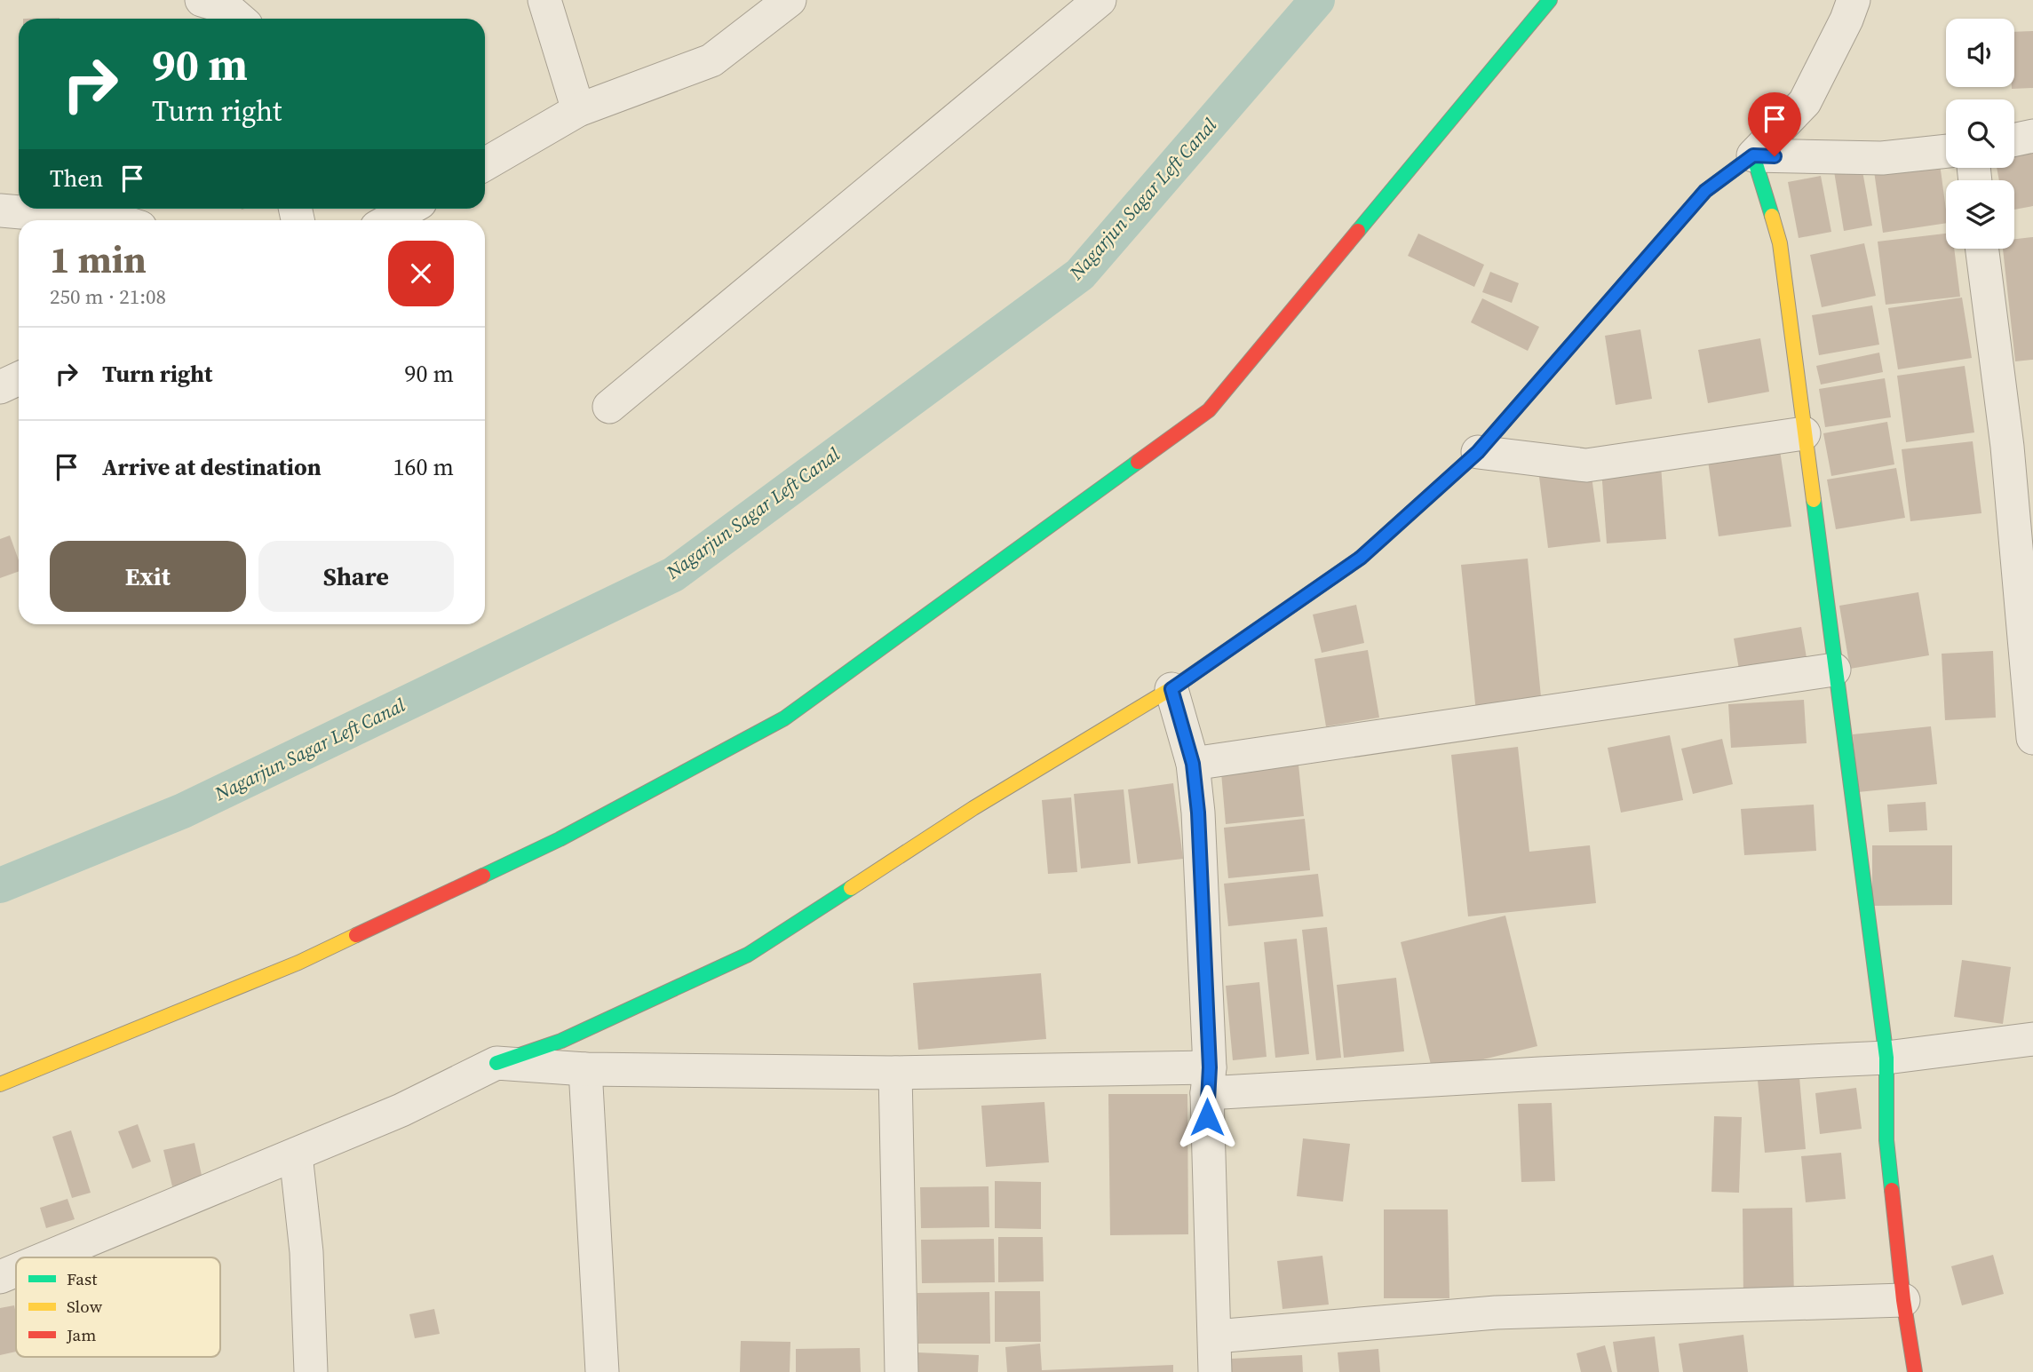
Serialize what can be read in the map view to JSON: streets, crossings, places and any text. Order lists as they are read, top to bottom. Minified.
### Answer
{"water":["Nagarjun Sagar Left Canal"],"legend":["Fast","Slow","Jam"],"page":{"turn":["90 m","Turn right"],"then":"Then","heading":["1 min","250 m · 21:08"],"list":[{"name":"Turn right","value":"90 m"},{"name":"Arrive at destination","value":"160 m"}],"buttons":["Exit","Share"]}}
